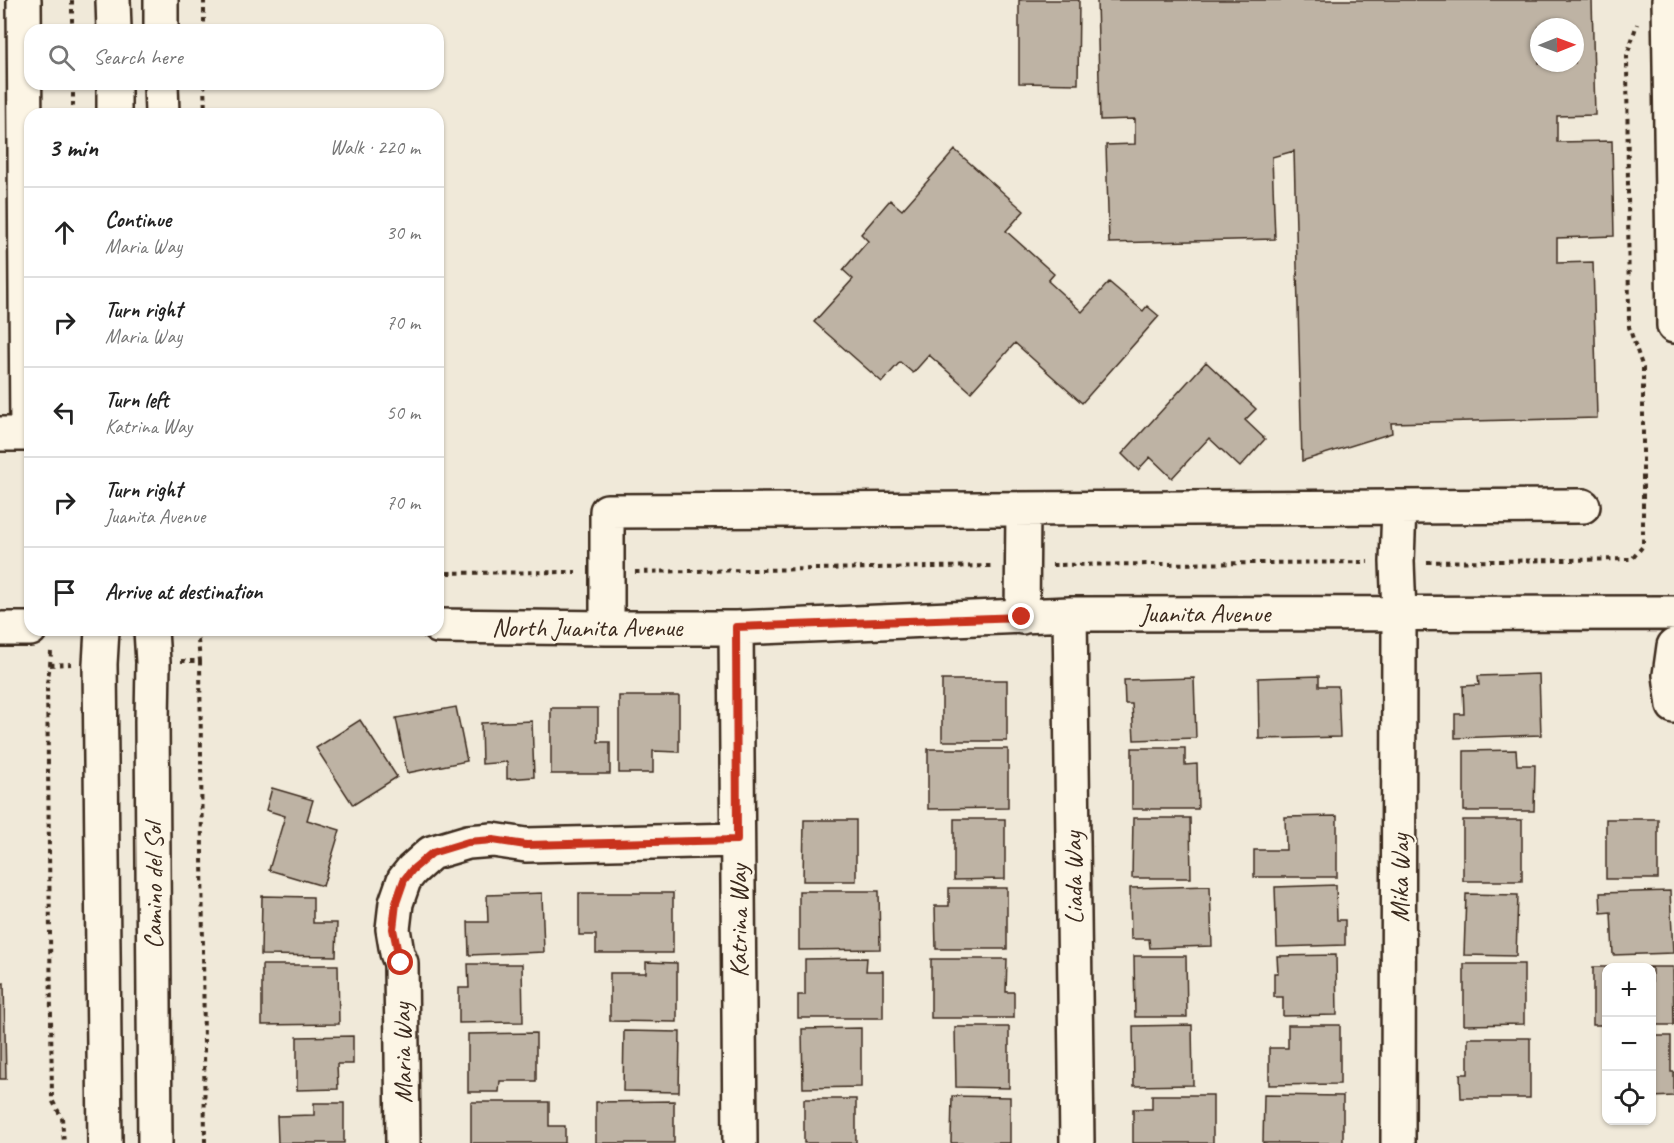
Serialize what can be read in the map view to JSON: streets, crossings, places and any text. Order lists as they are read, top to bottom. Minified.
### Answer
{"streets":{"street":["Juanita Avenue","North Juanita Avenue","Liada Way","Mika Way","Camino del Sol","Katrina Way","Maria Way"]},"crossings":[["Juanita Avenue","North Juanita Avenue"],["Juanita Avenue","Liada Way"],["Juanita Avenue","Mika Way"],["Juanita Avenue","Katrina Way"],["North Juanita Avenue","Katrina Way"],["Katrina Way","Maria Way"]],"north":"right","page":{"search":"Search here","heading":["3 min","Walk · 220 m"],"list":[["Continue","Maria Way","30 m"],["Turn right","Maria Way","70 m"],["Turn left","Katrina Way","50 m"],["Turn right","Juanita Avenue","70 m"],"Arrive at destination"],"map_buttons":["+","−"]}}
